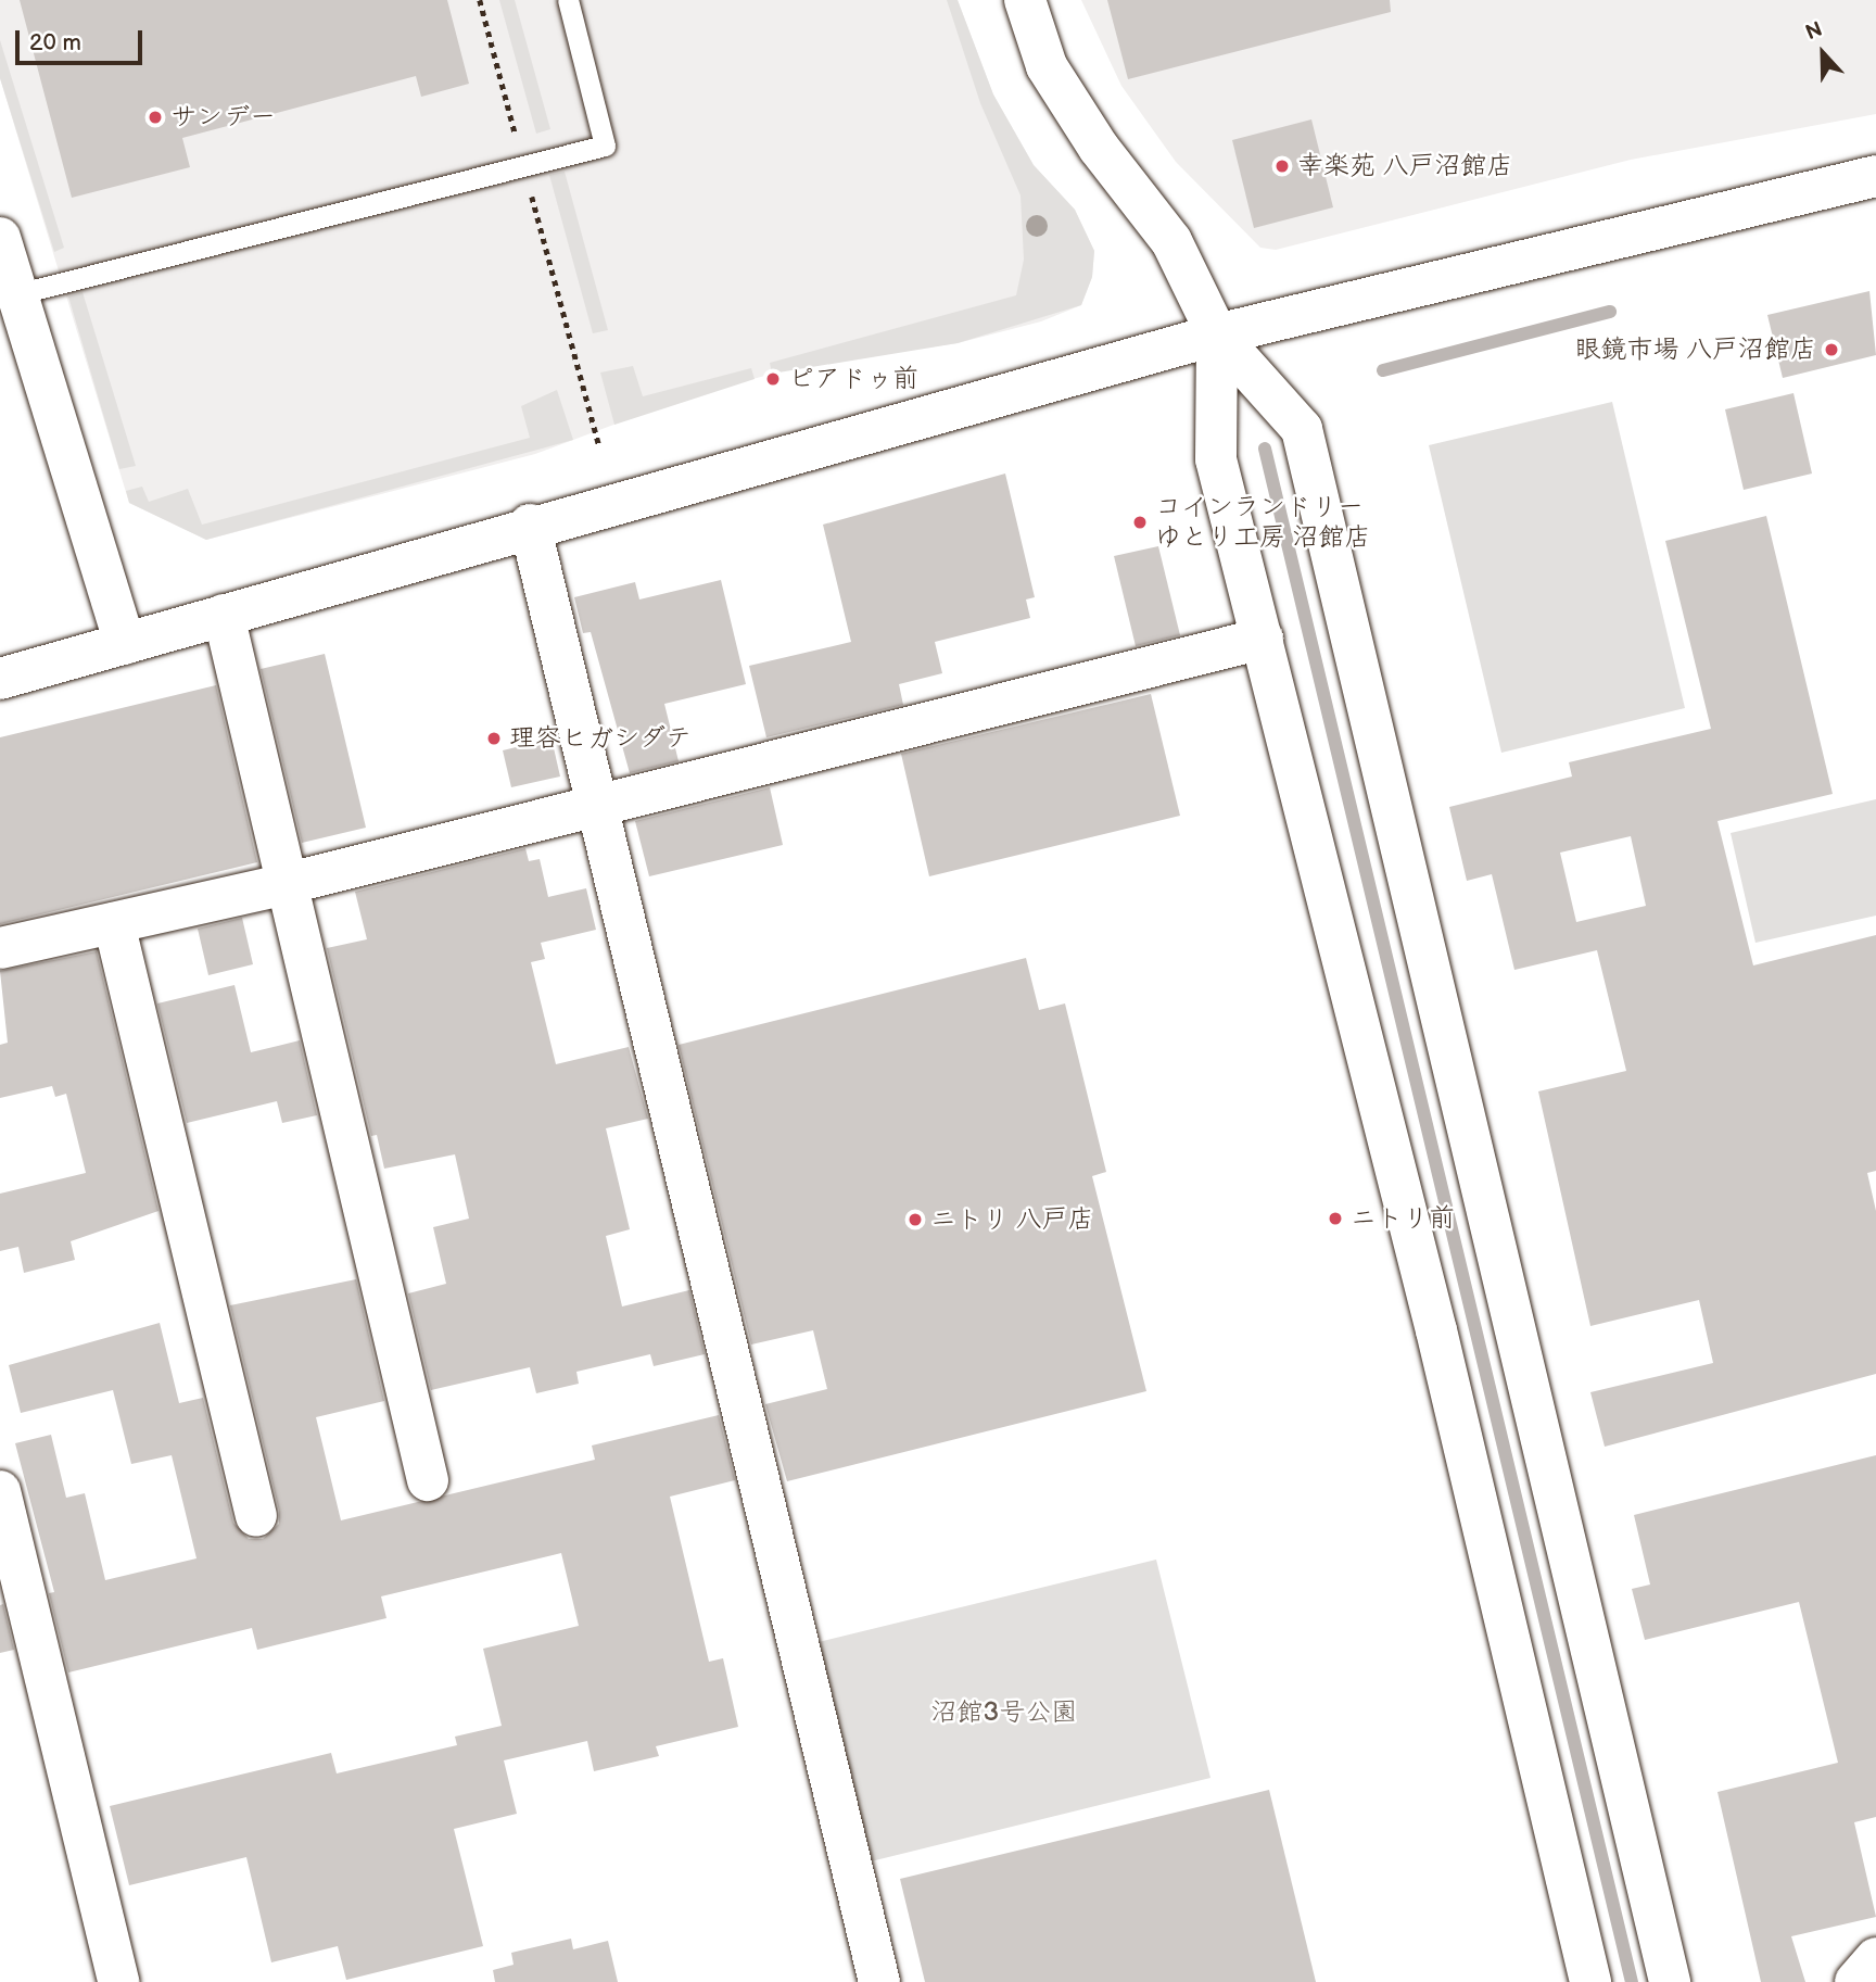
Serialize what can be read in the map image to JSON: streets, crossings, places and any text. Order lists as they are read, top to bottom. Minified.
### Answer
{"parks":["沼館3号公園"],"places":["サンデー","幸楽苑 八戸沼館店","眼鏡市場 八戸沼館店","ピアドゥ前","コインランドリー ゆとり工房 沼館店","理容ヒガシダテ","ニトリ前","ニトリ 八戸店"],"scale_bar":"20 m","north":"top"}
